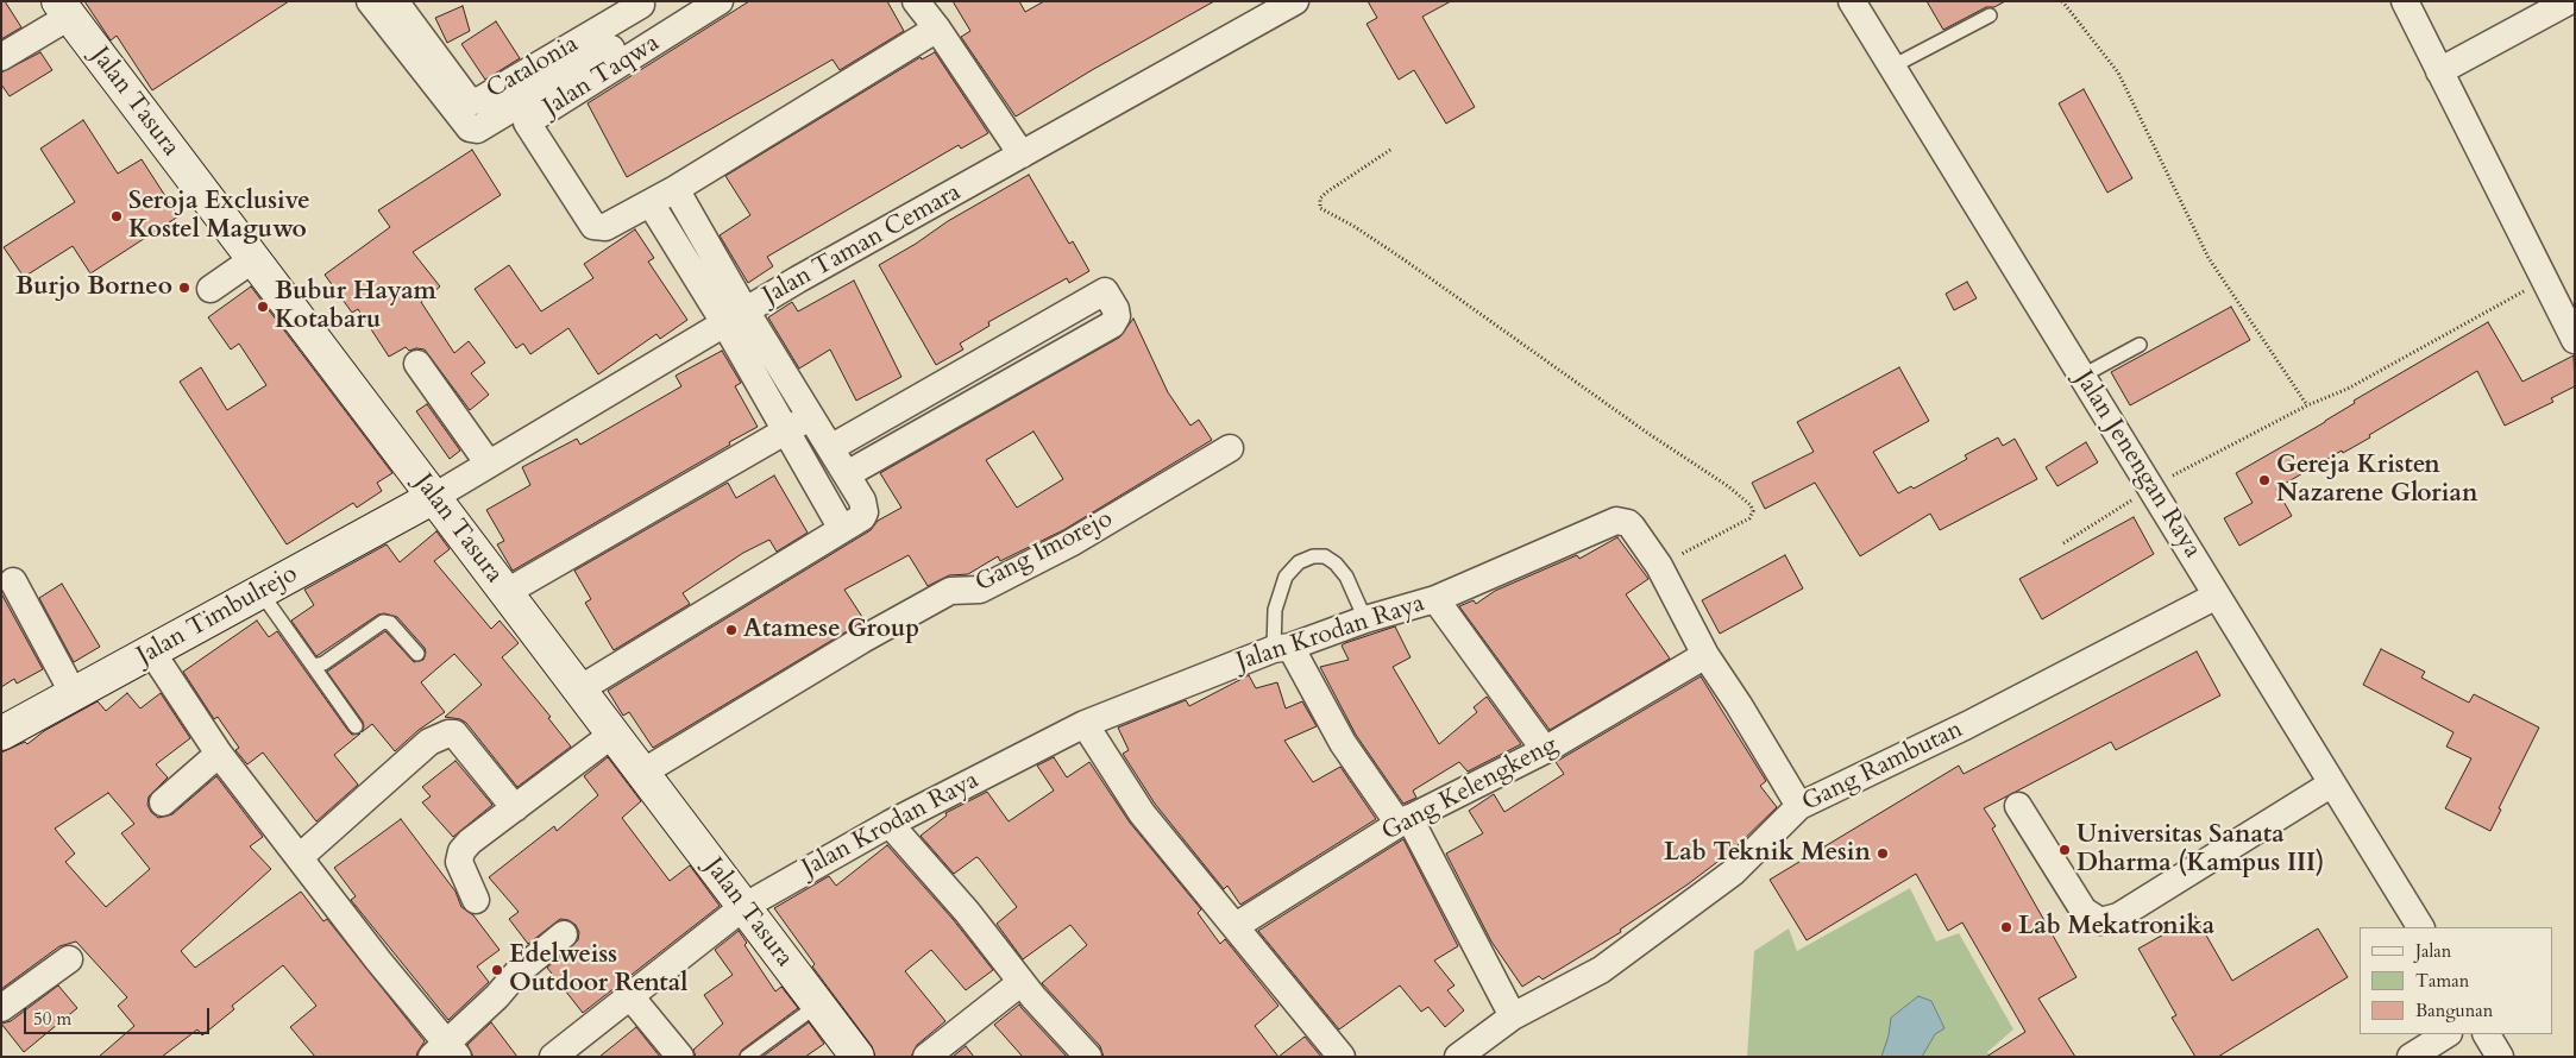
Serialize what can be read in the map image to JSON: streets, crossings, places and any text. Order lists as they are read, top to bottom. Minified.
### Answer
{"streets":{"street":["Catalonia","Jalan Taqwa","Jalan Tasura","Jalan Taman Cemara","Jalan Jenengan Raya","Gang Imorejo","Jalan Timbulrejo","Jalan Krodan Raya","Gang Rambutan","Gang Kelengkeng"]},"crossings":[["Jalan Tasura","Jalan Taman Cemara"],["Jalan Tasura","Gang Imorejo"],["Jalan Tasura","Jalan Timbulrejo"],["Jalan Tasura","Jalan Krodan Raya"],["Jalan Taman Cemara","Jalan Timbulrejo"],["Jalan Jenengan Raya","Gang Rambutan"],["Jalan Krodan Raya","Gang Rambutan"],["Jalan Krodan Raya","Gang Kelengkeng"]],"places":["Seroja Exclusive Kostel Maguwo","Burjo Borneo","Bubur Hayam Kotabaru","Gereja Kristen Nazarene Glorian","Atamese Group","Universitas Sanata Dharma (Kampus III)","Lab Teknik Mesin","Lab Mekatronika","Edelweiss Outdoor Rental"],"legend":["Jalan","Taman","Bangunan"],"scale_bar":"50 m"}
